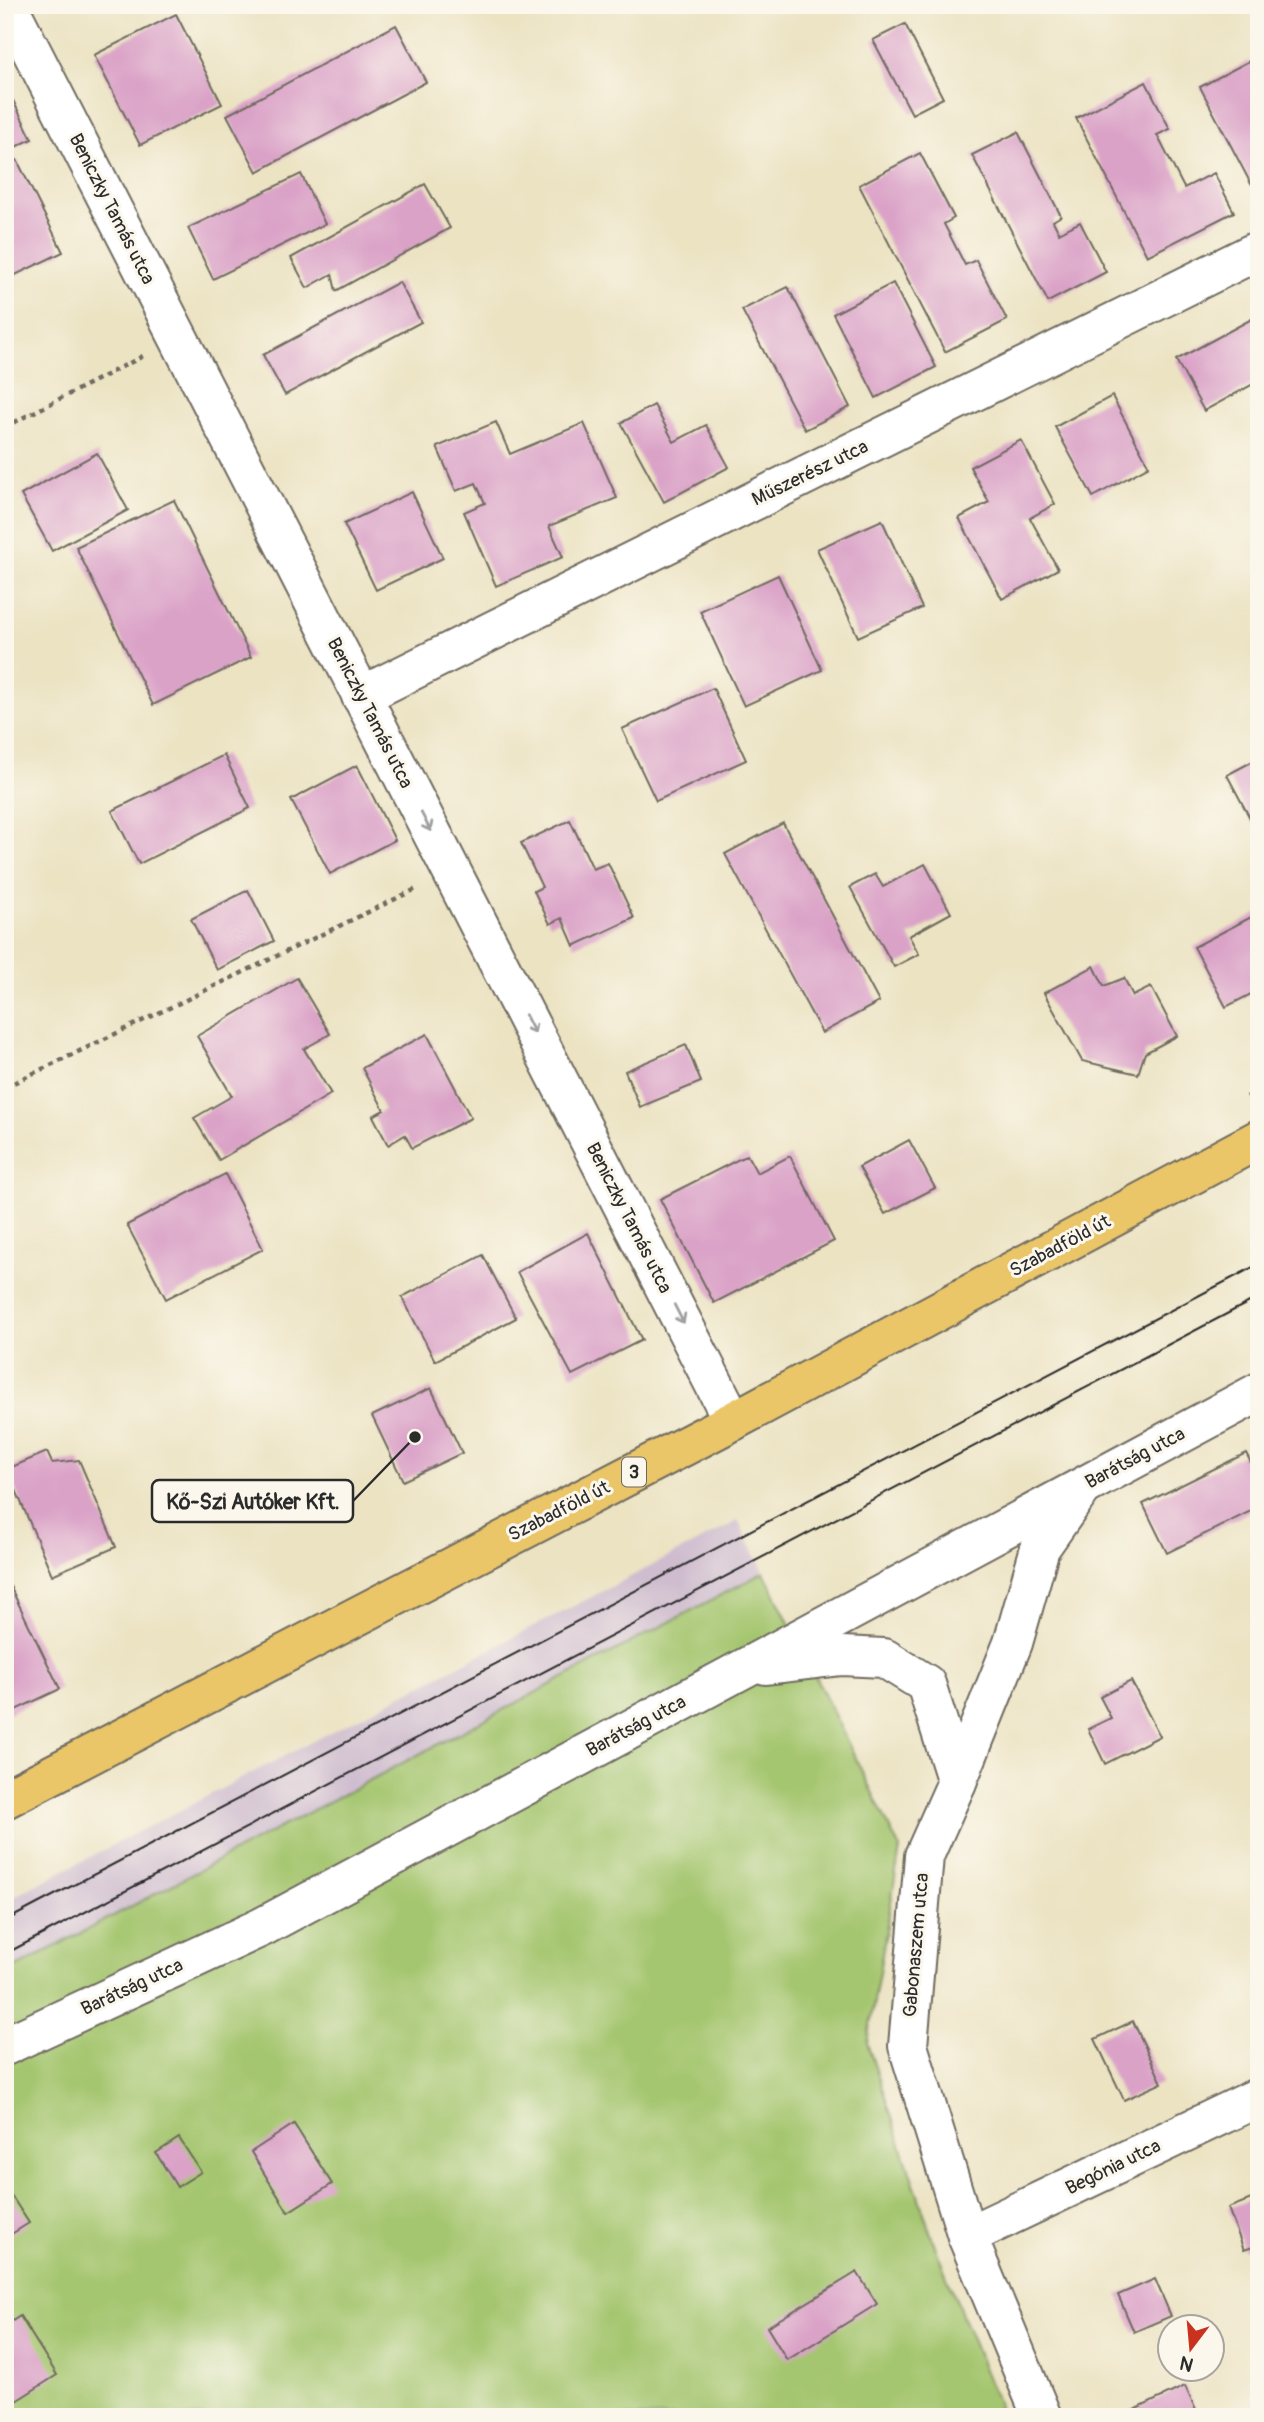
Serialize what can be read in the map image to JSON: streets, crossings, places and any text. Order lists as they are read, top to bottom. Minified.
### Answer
{"streets":{"main road":["Szabadföld út","3"],"street":["Beniczky Tamás utca","Műszerész utca","Barátság utca","Gabonaszem utca","Begónia utca"]},"crossings":[["Beniczky Tamás utca","Műszerész utca"],["Beniczky Tamás utca","Szabadföld út"],["Barátság utca","Gabonaszem utca"],["Gabonaszem utca","Begónia utca"]],"one_way":["Beniczky Tamás utca"],"places":["Kő-Szi Autóker Kft."],"north":"bottom"}
